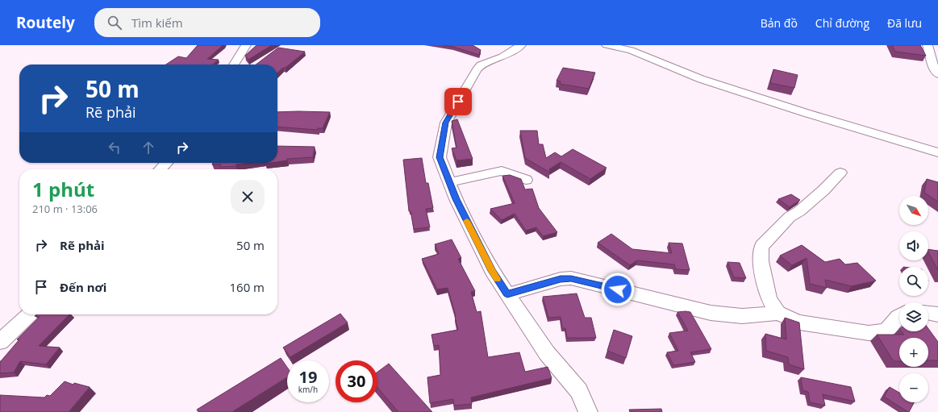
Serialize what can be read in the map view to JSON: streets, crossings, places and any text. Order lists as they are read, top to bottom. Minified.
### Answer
{"north":"bottom right","page":{"header":"Routely","search":"Tìm kiếm","nav":["Bản đồ","Chỉ đường","Đã lưu"],"turn":["50 m","Rẽ phải"],"heading":["1 phút","210 m · 13:06"],"map_buttons":["+","−"],"list":[{"name":"Rẽ phải","value":"50 m"},{"name":"Đến nơi","value":"160 m"}],"speed":"19 km/h","limit":"30"}}
